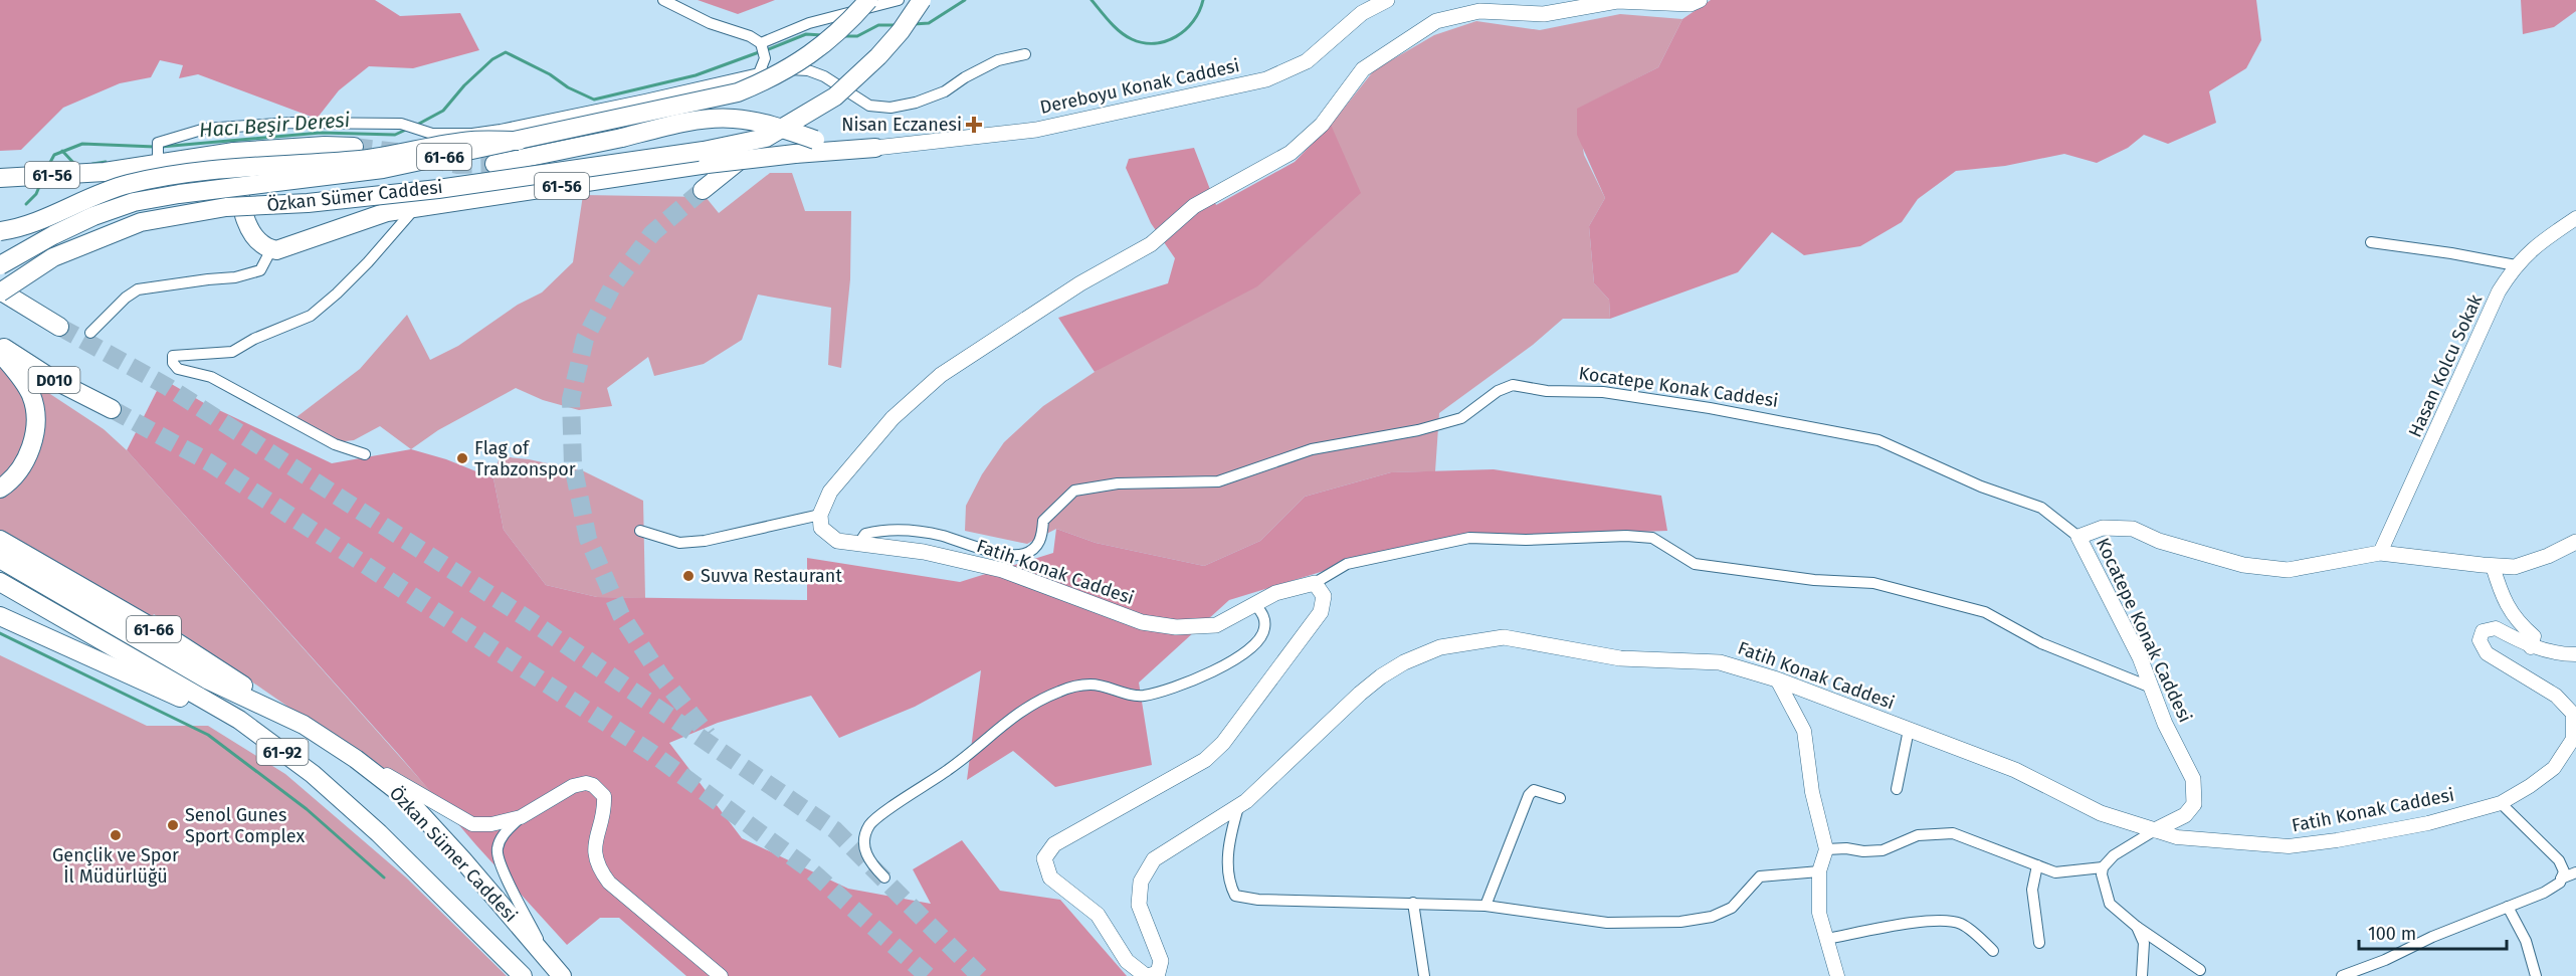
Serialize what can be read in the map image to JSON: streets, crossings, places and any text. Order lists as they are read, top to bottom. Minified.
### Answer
{"streets":{"main road":["Dereboyu Konak Caddesi","61-66","61-56","Özkan Sümer Caddesi","D010","Kocatepe Konak Caddesi","Fatih Konak Caddesi","61-92"],"street":["Hasan Kolcu Sokak"]},"crossings":[["Dereboyu Konak Caddesi","61-56"],["Kocatepe Konak Caddesi","Fatih Konak Caddesi"]],"water":["Hacı Beşir Deresi"],"places":{"health":["Nisan Eczanesi"],"other":["Flag of Trabzonspor","Suvva Restaurant","Senol Gunes Sport Complex","Gençlik ve Spor İl Müdürlüğü"]},"scale_bar":"100 m"}
